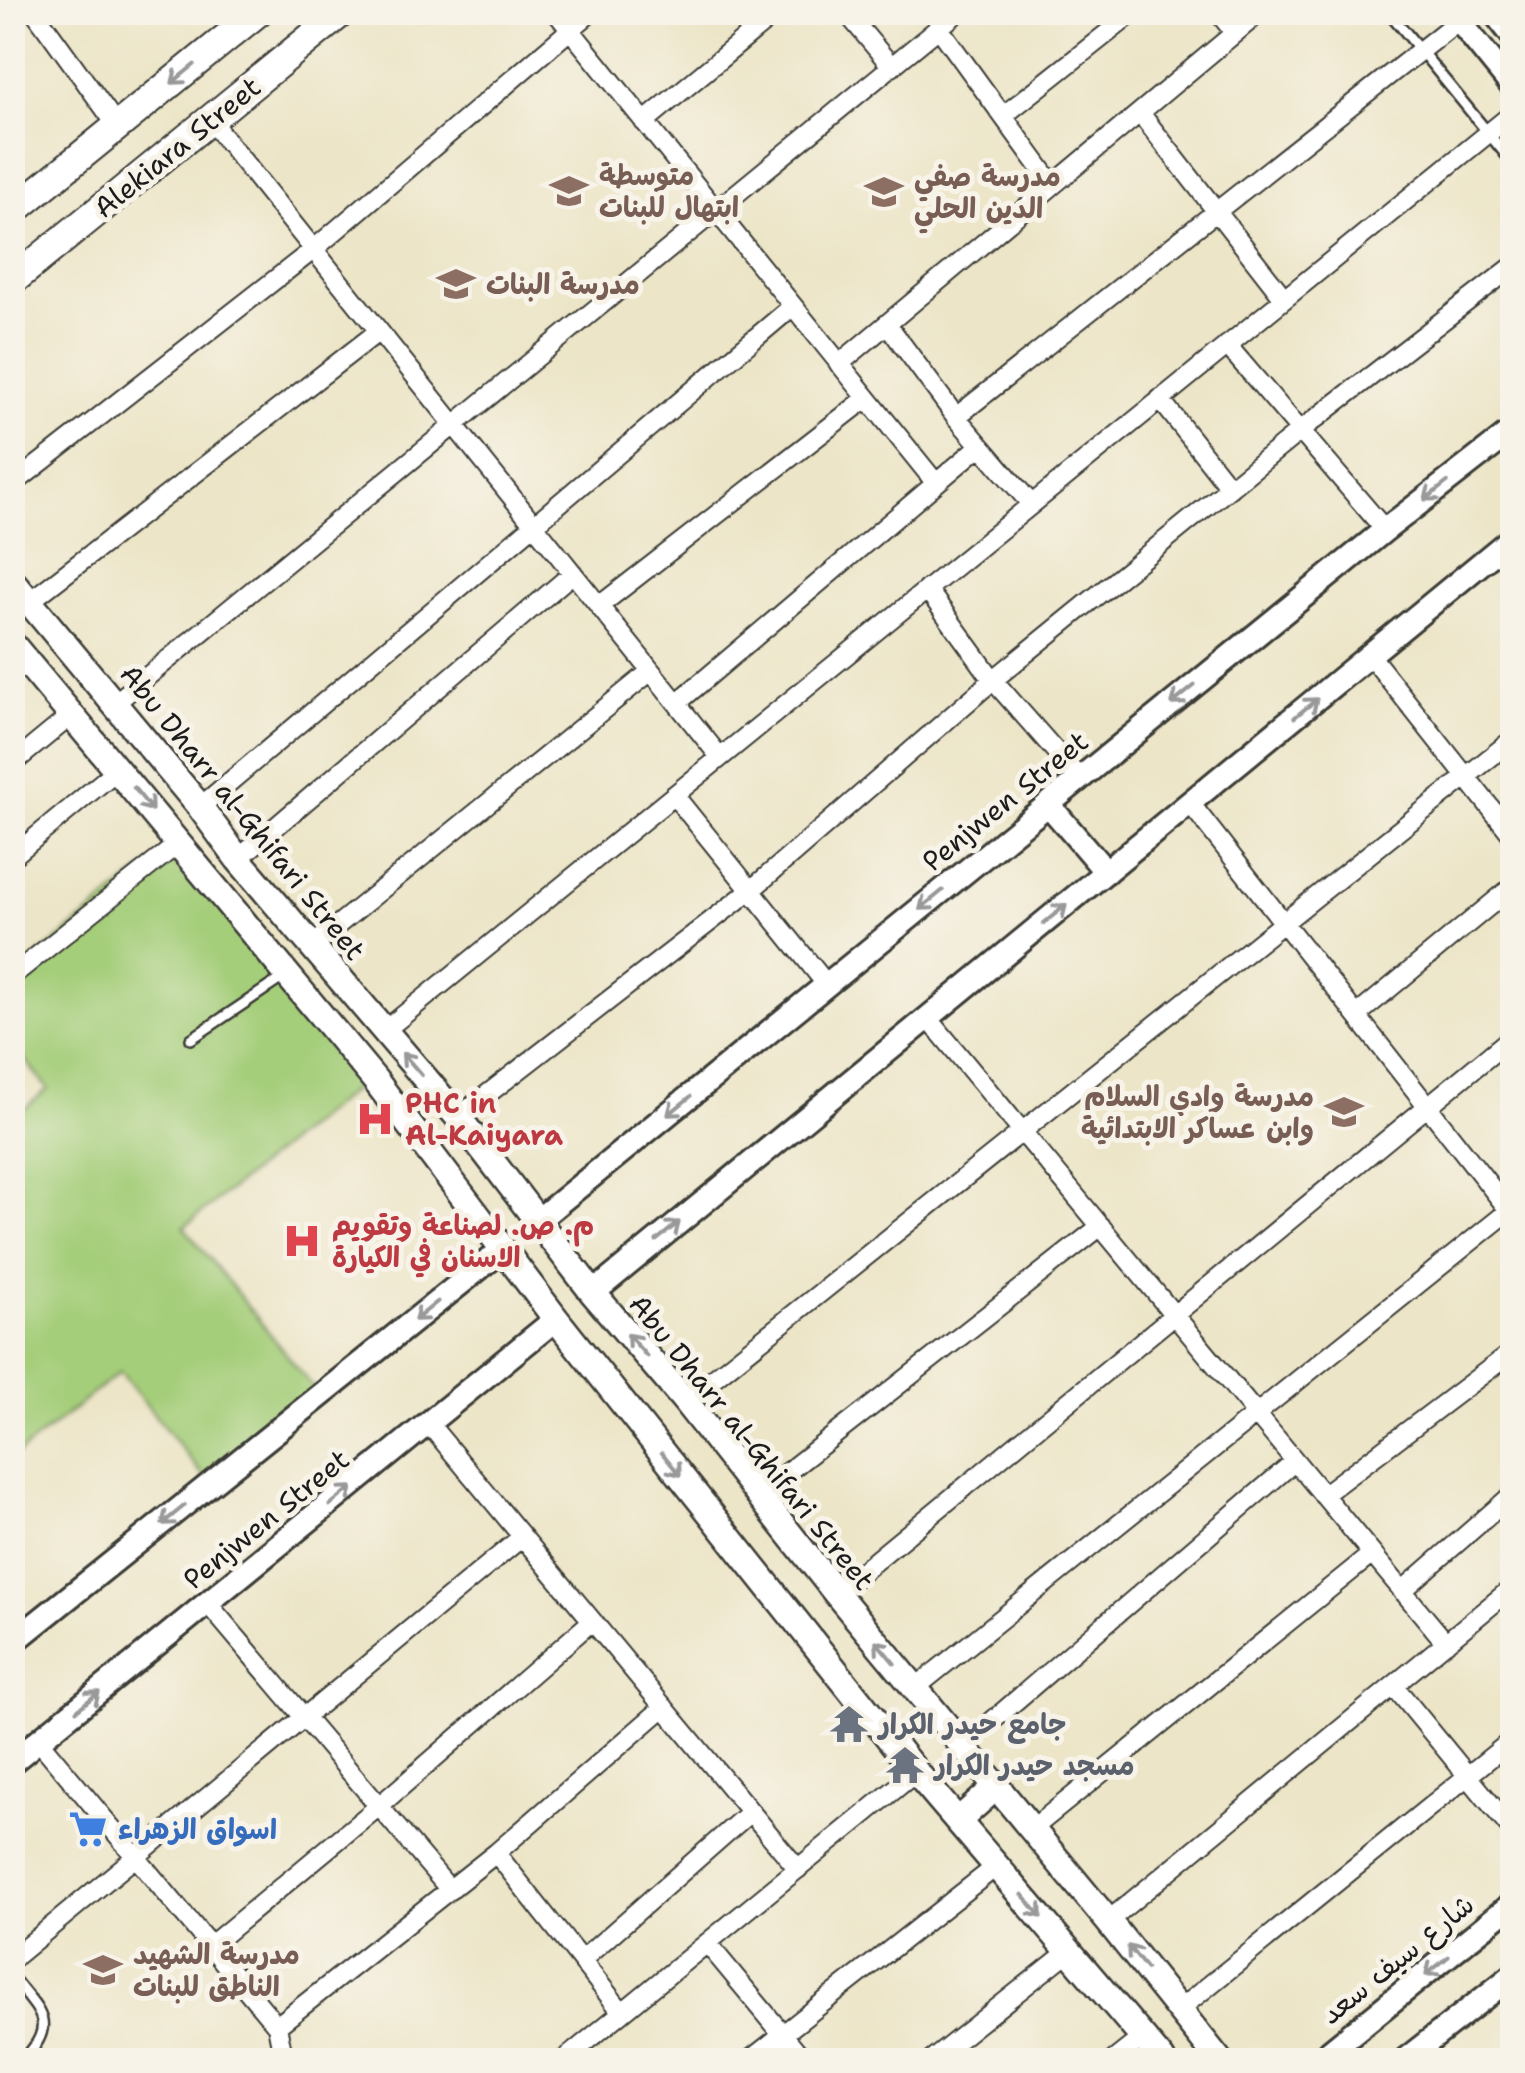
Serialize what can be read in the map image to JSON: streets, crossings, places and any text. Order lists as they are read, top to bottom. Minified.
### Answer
{"streets":{"main road":["Alekiara Street","Abu Dharr al-Ghifari Street"],"street":["Penjwen Street","شارع سيف سعد"]},"crossings":[["Penjwen Street","Abu Dharr al-Ghifari Street"]],"places":{"school or university":["متوسطة ابتهال للبنات","مدرسة صفي الدين الحلي","مدرسة البنات","مدرسة وادي السلام وابن عساكر الابتدائية","مدرسة الشهيد الناطق للبنات"],"hospital":["PHC in Al-Kaiyara","م. ص. لصناعة وتقويم الاسنان في الكيارة"],"temple":["جامع حيدر الكرار","مسجد حيدر الكرار"],"supermarket":["اسواق الزهراء"]}}
